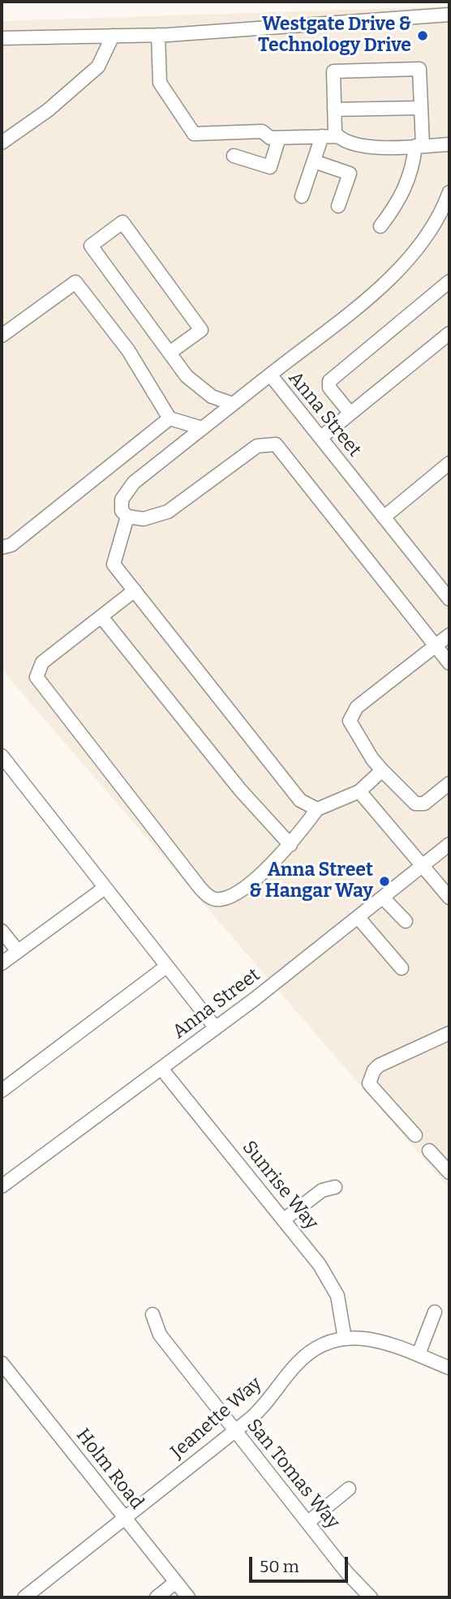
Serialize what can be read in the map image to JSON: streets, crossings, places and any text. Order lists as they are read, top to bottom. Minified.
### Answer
{"streets":{"street":["Anna Street","Sunrise Way","Jeanette Way","Holm Road","San Tomas Way"]},"crossings":[["Anna Street","Sunrise Way"],["Sunrise Way","Jeanette Way"],["Jeanette Way","Holm Road"],["Jeanette Way","San Tomas Way"]],"places":["Westgate Drive & Technology Drive","Anna Street & Hangar Way"],"scale_bar":"50 m"}
